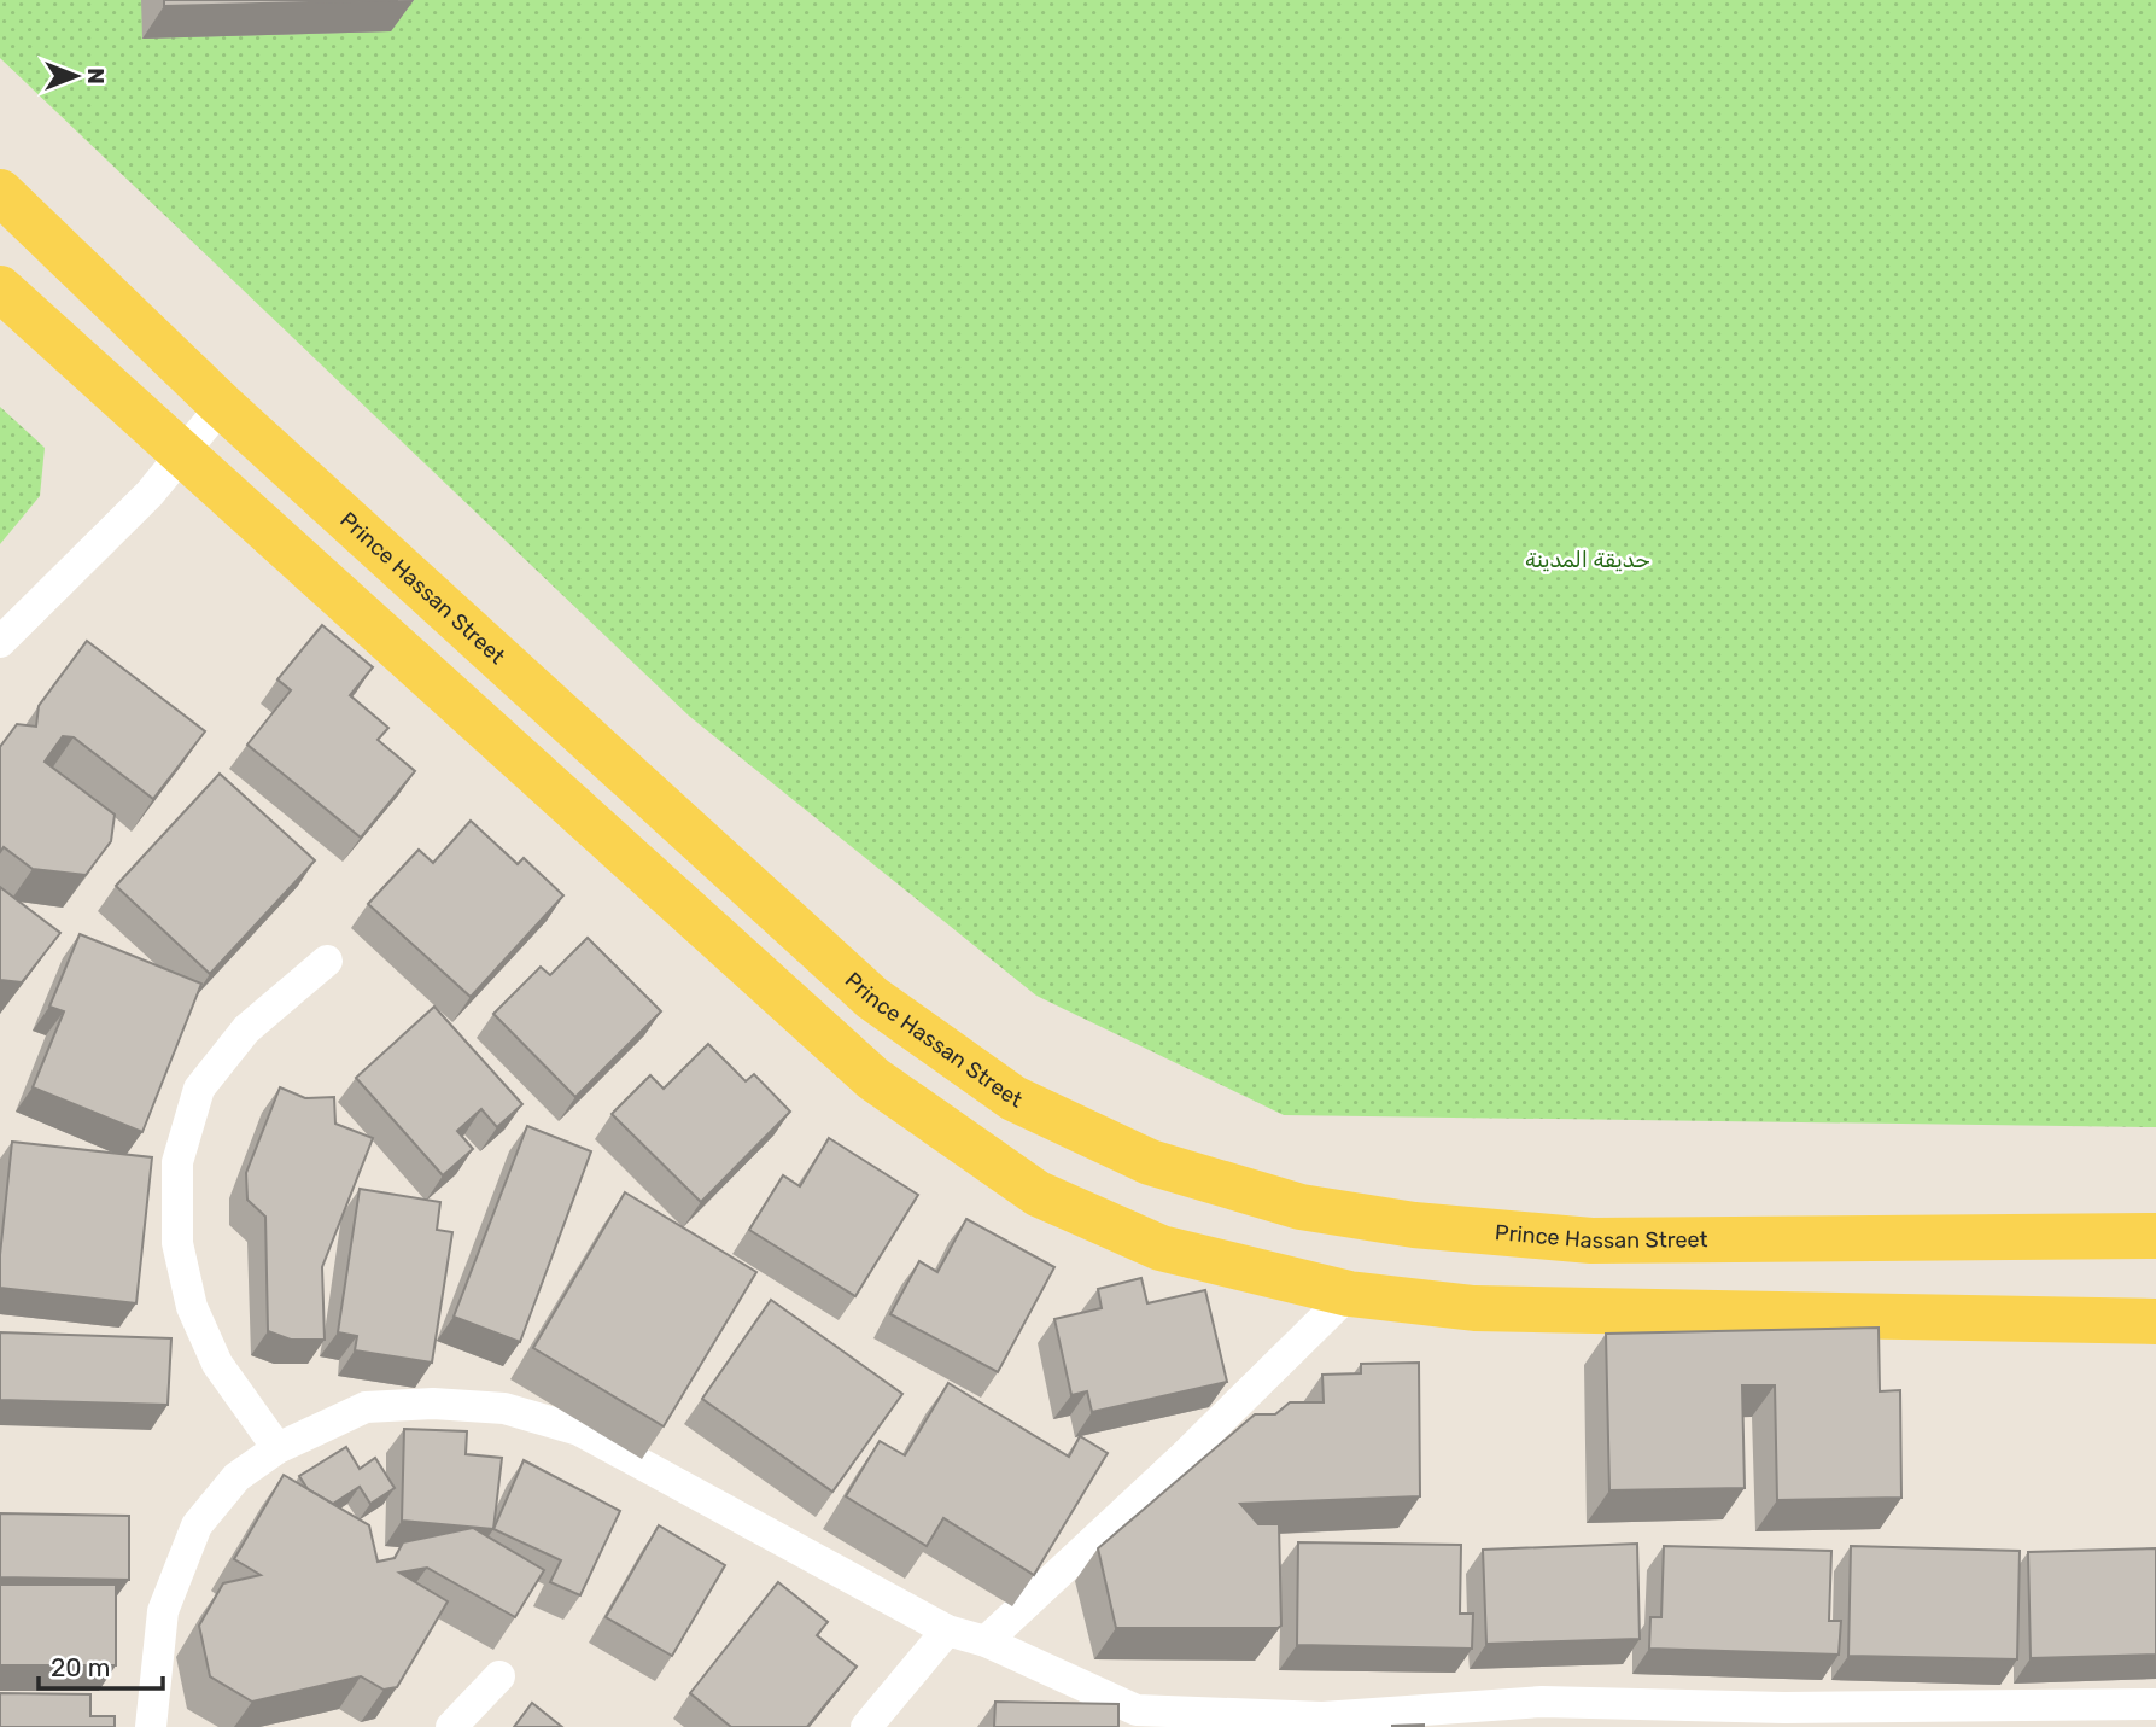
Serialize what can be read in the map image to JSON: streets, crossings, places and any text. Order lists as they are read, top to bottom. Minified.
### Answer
{"streets":{"main road":["Prince Hassan Street"]},"parks":["حديقة المدينة"],"scale_bar":"20 m","north":"right"}
